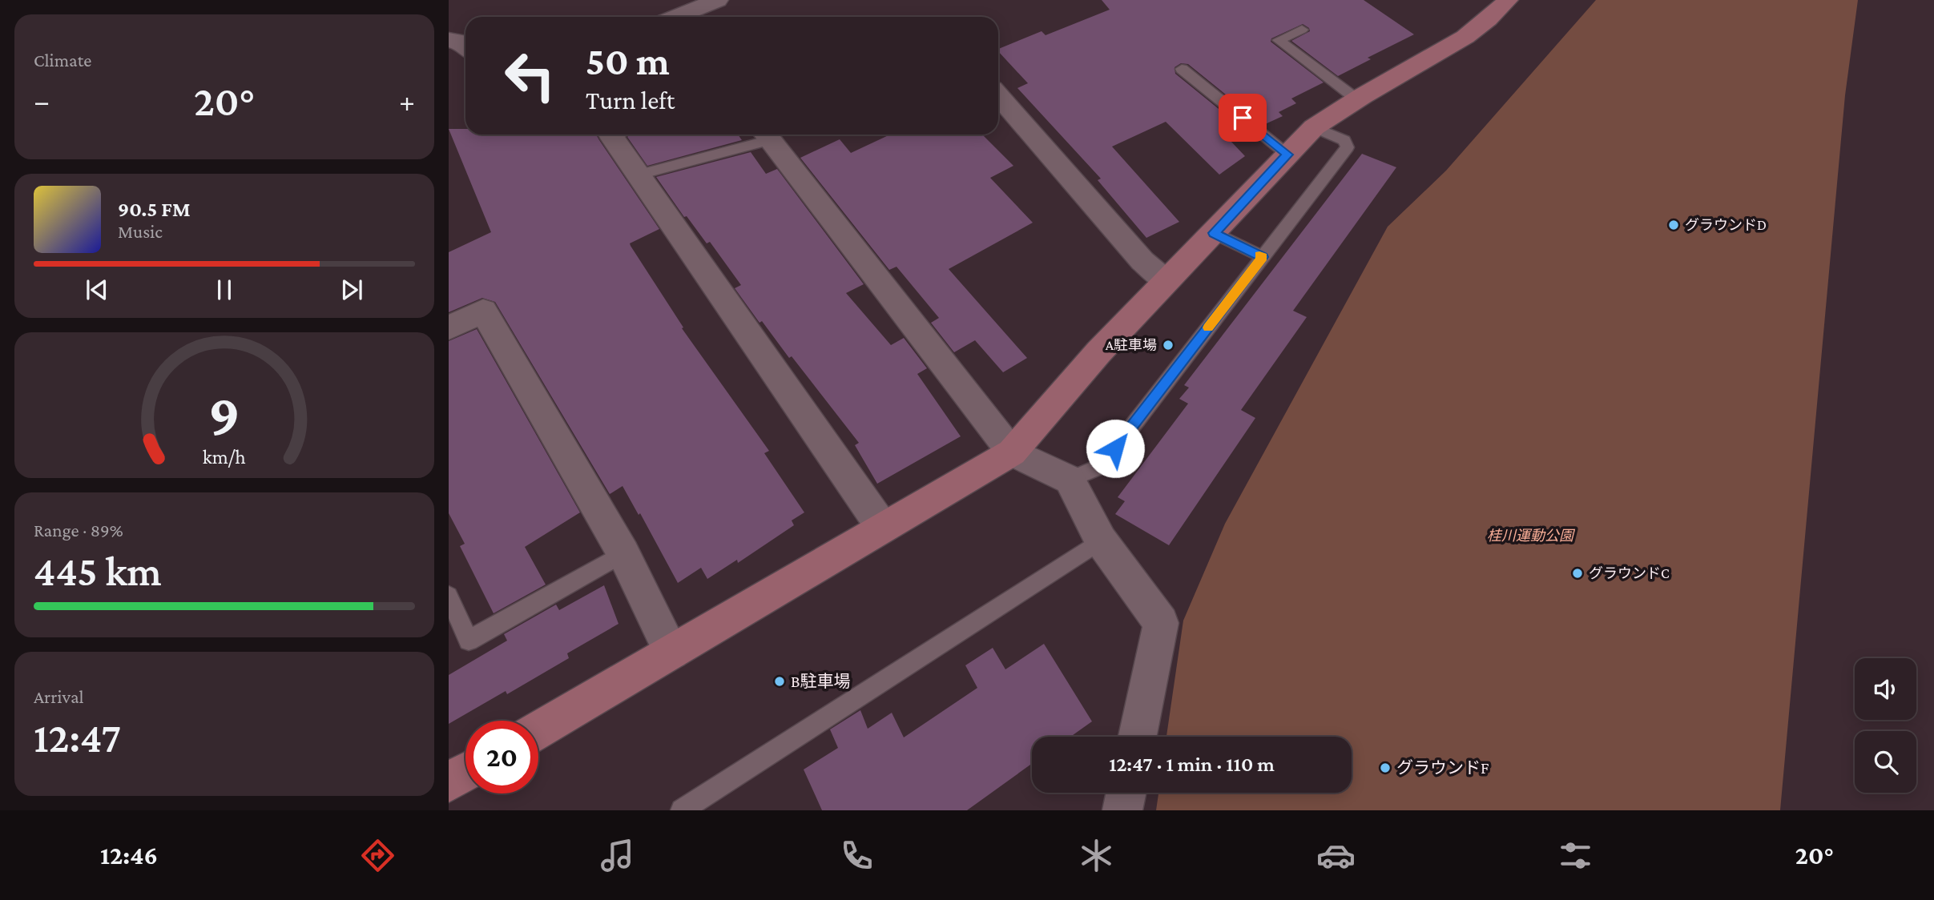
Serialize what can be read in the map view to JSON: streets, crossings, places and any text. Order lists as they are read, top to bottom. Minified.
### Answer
{"parks":["桂川運動公園"],"places":["グラウンドD","A駐車場","グラウンドC","B駐車場","グラウンドF"],"page":{"tile":["Climate",["Range · 89%","445 km"],["Arrival","12:47"]],"turn":["50 m","Turn left"],"heat":["−","20°","+"],"song":["90.5 FM","Music"],"limit":"20","trip":"12:47 · 1 min · 110 m","tabs":["12:46","20°"],"gauge":["9","km/h"]}}
